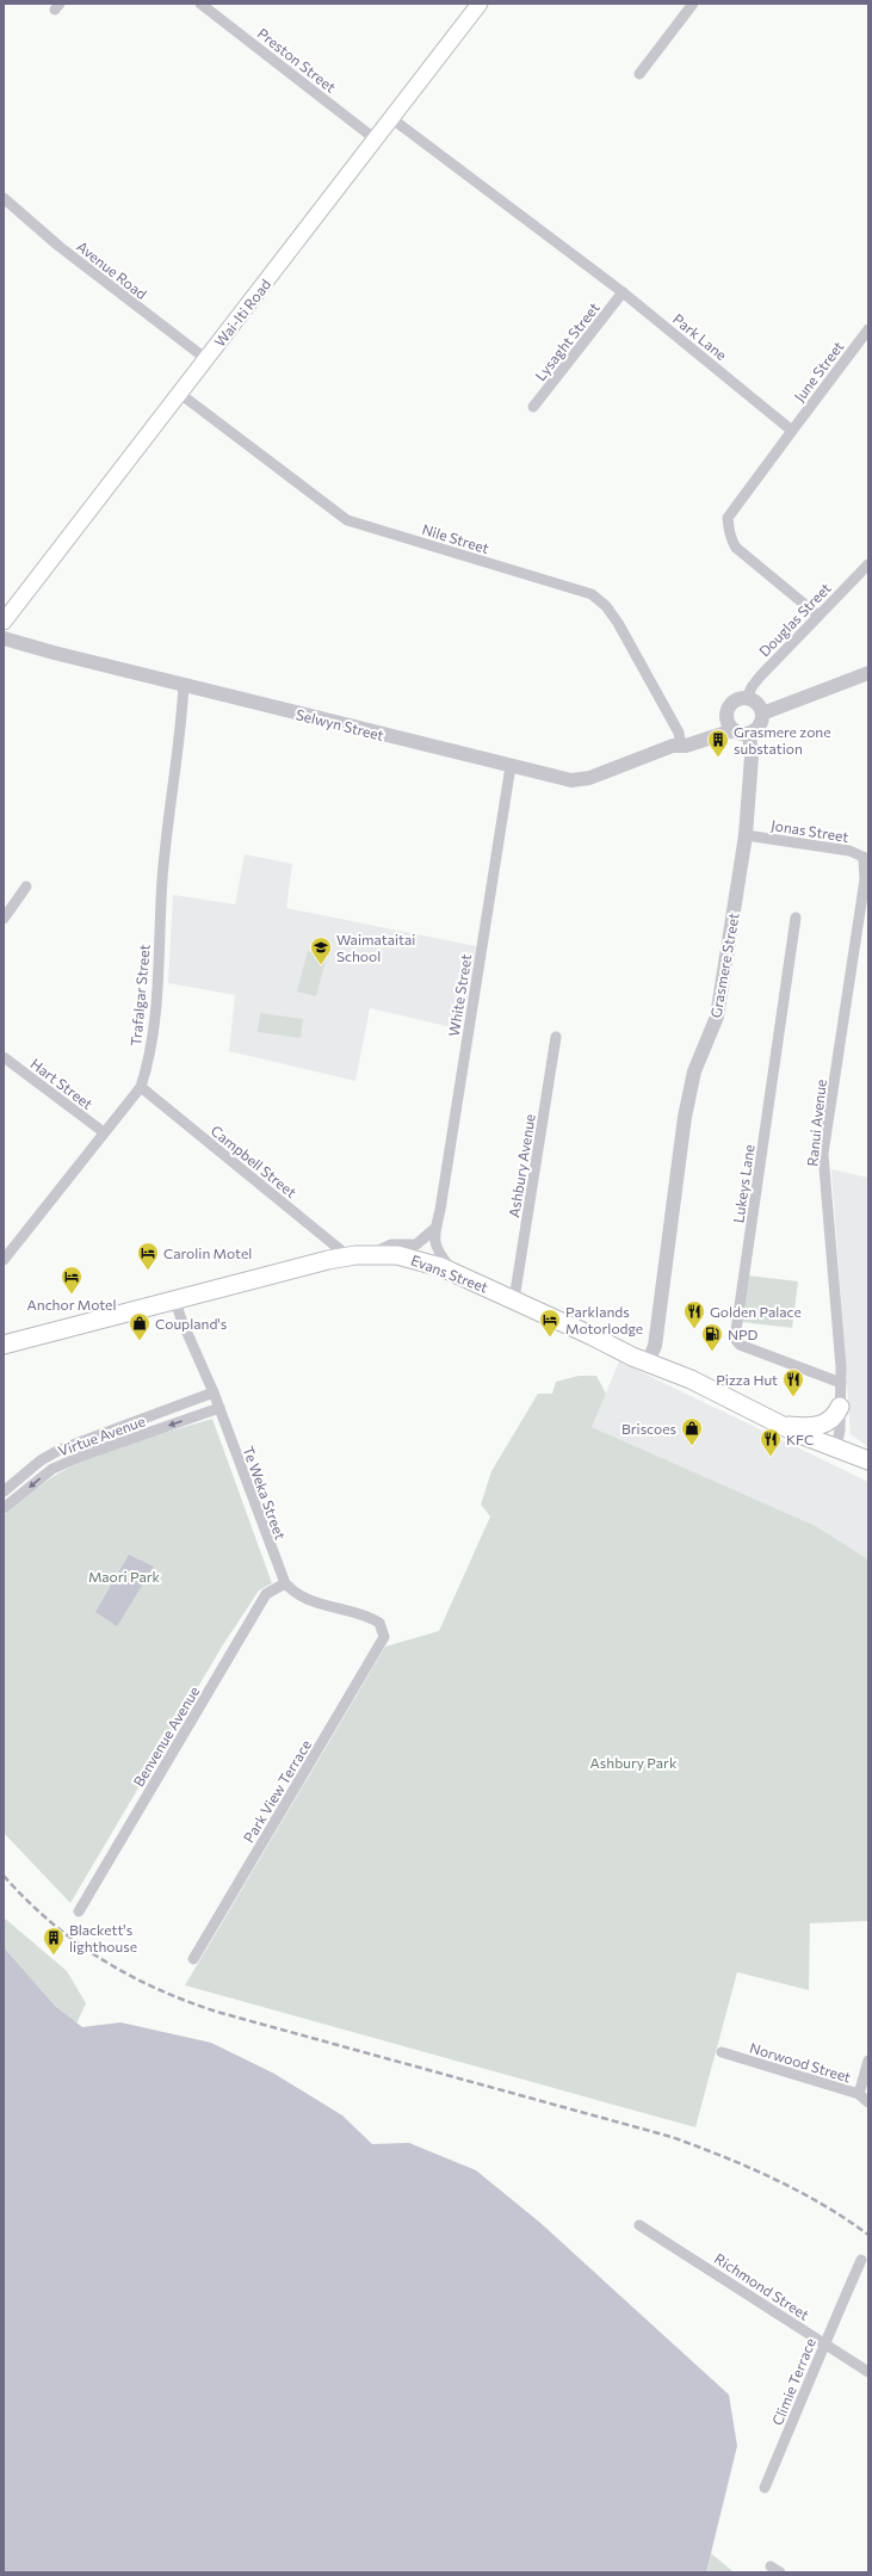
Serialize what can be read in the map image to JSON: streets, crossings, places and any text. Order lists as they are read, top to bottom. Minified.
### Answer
{"streets":{"highway":["Evans Street"],"main road":["Wai-Iti Road"],"street":["Preston Street","Avenue Road","Park Lane","Lysaght Street","June Street","Nile Street","Douglas Street","Selwyn Street","Jonas Street","Grasmere Street","Trafalgar Street","White Street","Hart Street","Ranui Avenue","Campbell Street","Ashbury Avenue","Lukeys Lane","Virtue Avenue","Te Weka Street","Benvenue Avenue","Park View Terrace","Norwood Street","Richmond Street","Climie Terrace"]},"crossings":[["Preston Street","Wai-Iti Road"],["Avenue Road","Wai-Iti Road"],["Wai-Iti Road","Park Lane"],["Wai-Iti Road","Nile Street"],["Park Lane","Lysaght Street"],["Park Lane","June Street"],["Nile Street","Selwyn Street"],["Douglas Street","Selwyn Street"],["Douglas Street","Grasmere Street"],["Selwyn Street","Grasmere Street"],["Selwyn Street","Trafalgar Street"],["Selwyn Street","White Street"],["Jonas Street","Grasmere Street"],["Jonas Street","Ranui Avenue"],["Grasmere Street","Evans Street"],["Trafalgar Street","Hart Street"],["Trafalgar Street","Campbell Street"],["White Street","Evans Street"],["Ranui Avenue","Lukeys Lane"],["Ranui Avenue","Evans Street"],["Campbell Street","Evans Street"],["Ashbury Avenue","Evans Street"],["Evans Street","Te Weka Street"],["Virtue Avenue","Te Weka Street"],["Te Weka Street","Benvenue Avenue"],["Te Weka Street","Park View Terrace"],["Benvenue Avenue","Park View Terrace"],["Richmond Street","Climie Terrace"]],"parks":["Maori Park","Ashbury Park"],"places":{"building":["Grasmere zone substation","Blackett's lighthouse"],"school or university":["Waimataitai School"],"hotel":["Carolin Motel","Anchor Motel","Parklands Motorlodge"],"restaurant":["Golden Palace","Pizza Hut","KFC"],"shop":["Coupland's","Briscoes"],"fuel station":["NPD"]}}
